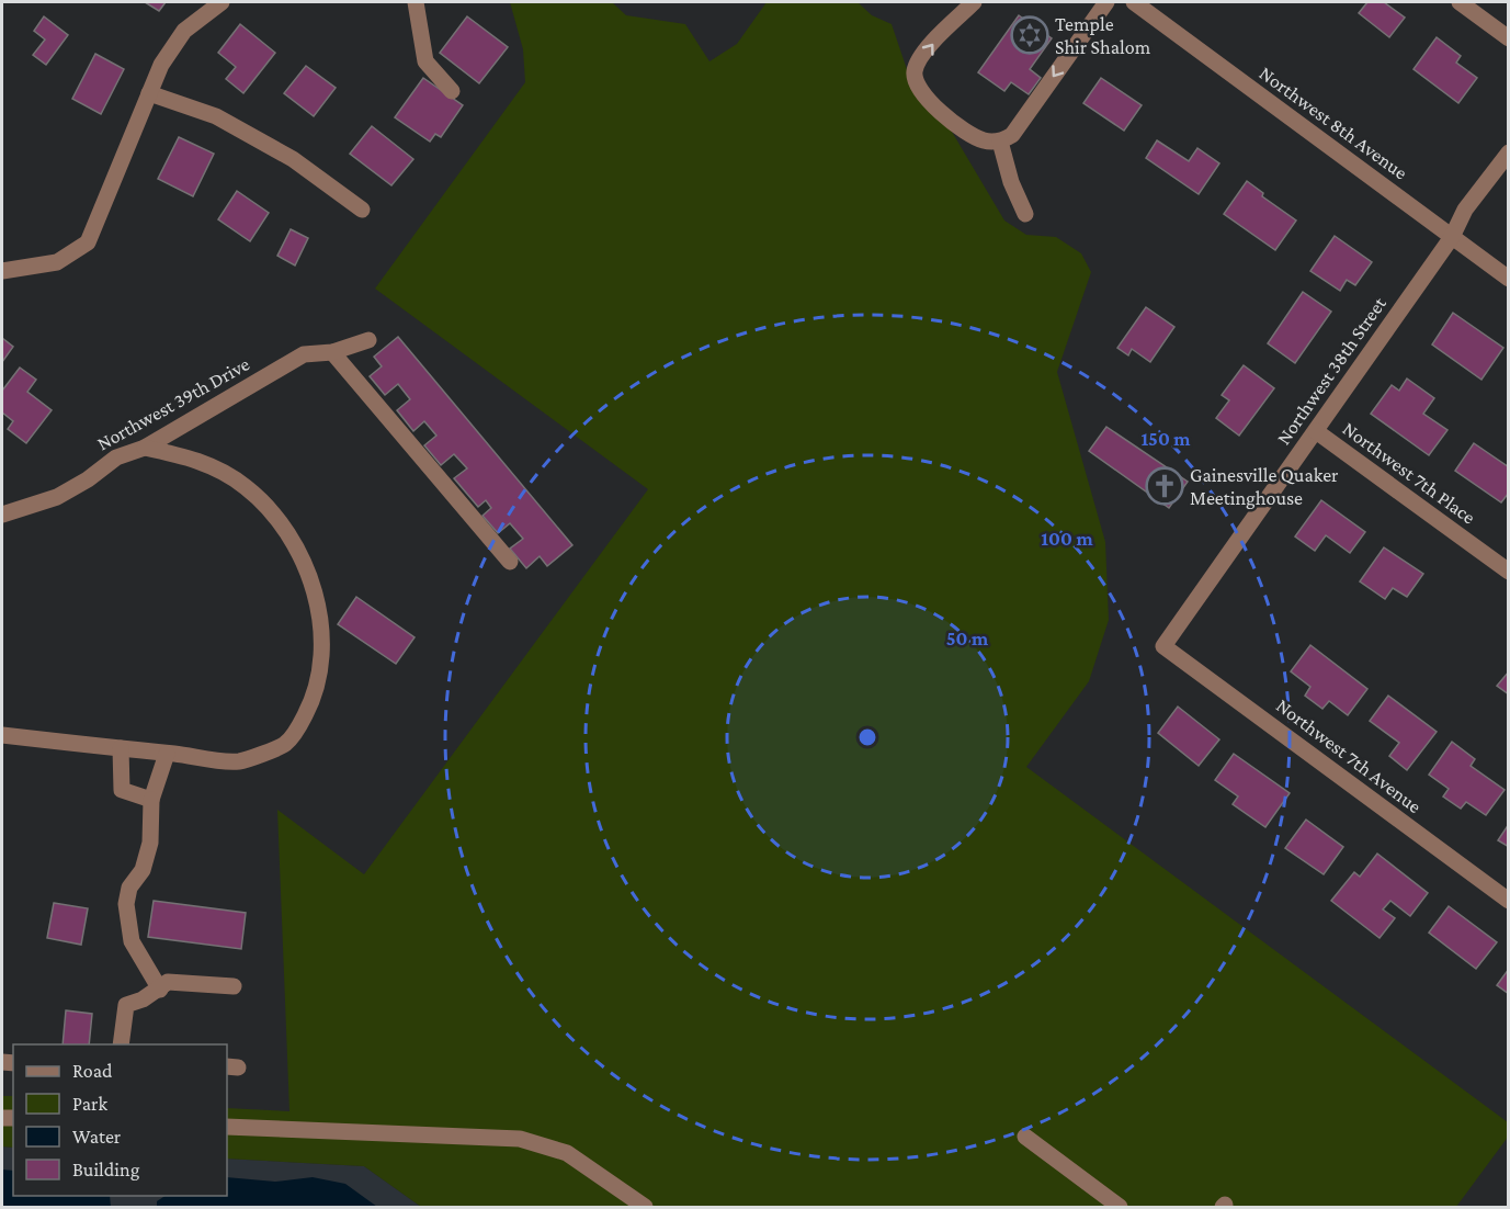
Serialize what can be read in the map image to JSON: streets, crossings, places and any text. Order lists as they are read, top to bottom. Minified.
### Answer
{"streets":{"street":["Northwest 8th Avenue","Northwest 38th Street","Northwest 39th Drive","Northwest 7th Place","Northwest 7th Avenue"]},"crossings":[["Northwest 8th Avenue","Northwest 38th Street"],["Northwest 38th Street","Northwest 7th Place"],["Northwest 38th Street","Northwest 7th Avenue"]],"places":{"synagogue":["Temple Shir Shalom"],"church":["Gainesville Quaker Meetinghouse"]},"legend":["Road","Park","Water","Building"],"rings":["150 m","100 m","50 m"]}
